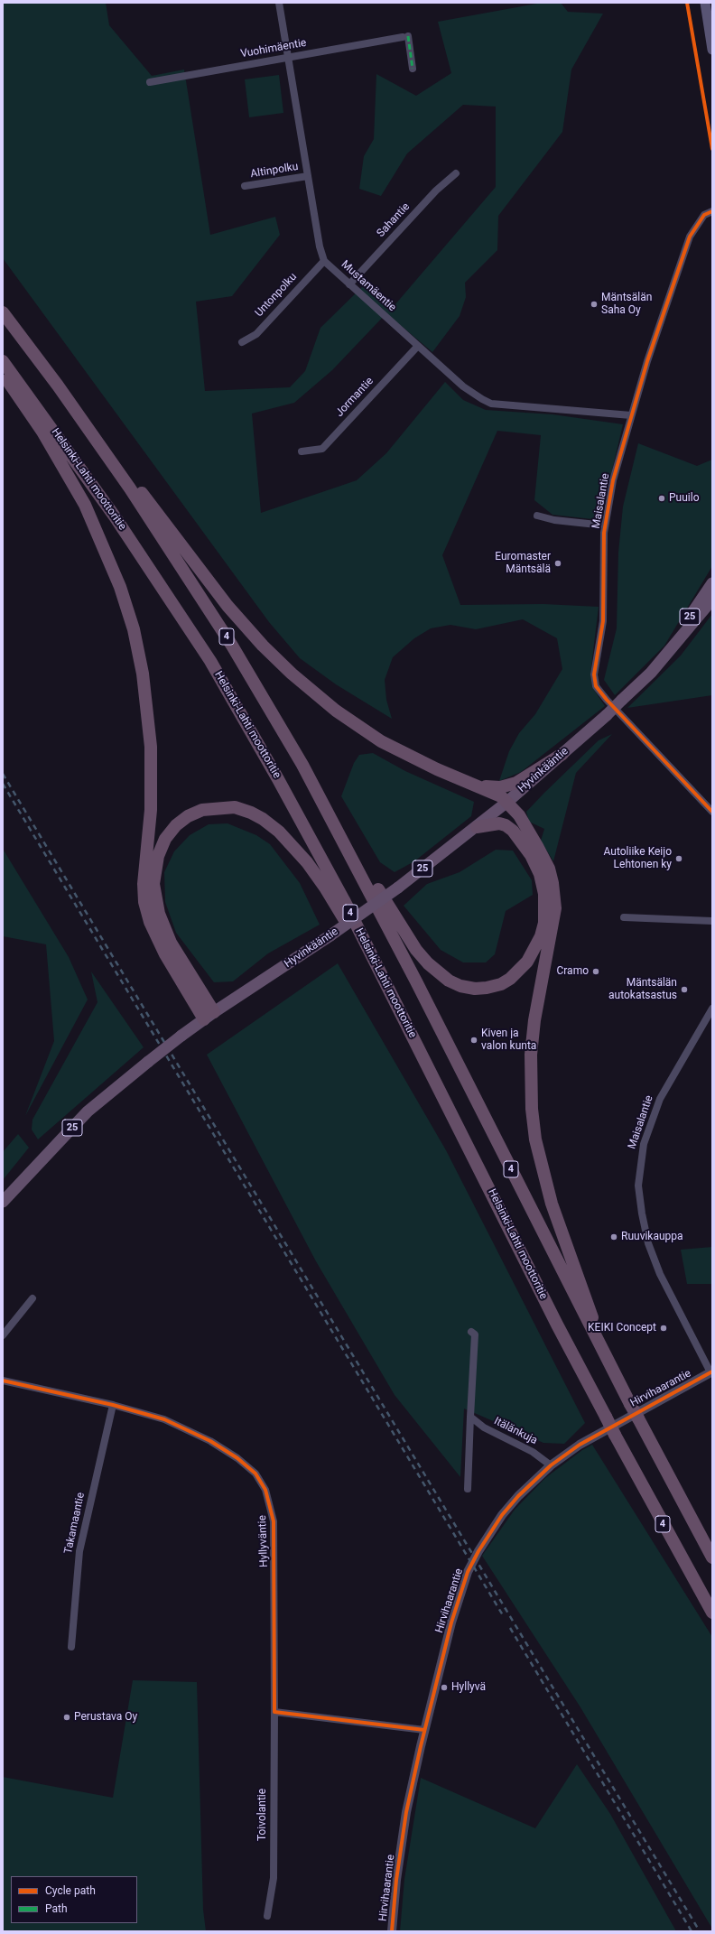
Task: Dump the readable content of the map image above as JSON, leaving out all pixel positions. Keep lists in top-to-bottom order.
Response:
{
  "streets": {
    "highway": [
      "Helsinki-Lahti moottoritie",
      "25",
      "4",
      "Hyvinkääntie"
    ],
    "street": [
      "Vuohimäentie",
      "Altinpolku",
      "Sahantie",
      "Mustamäentie",
      "Untonpolku",
      "Jormantie",
      "Maisalantie",
      "Hirvihaarantie",
      "Itälänkuja",
      "Takamaantie",
      "Hyllyväntie",
      "Toivolantie"
    ]
  },
  "crossings": [
    ["Vuohimäentie", "Mustamäentie"],
    ["Altinpolku", "Mustamäentie"],
    ["Sahantie", "Mustamäentie"],
    ["Mustamäentie", "Untonpolku"],
    ["Mustamäentie", "Jormantie"],
    ["Mustamäentie", "Maisalantie"],
    ["Maisalantie", "Hirvihaarantie"],
    ["Hirvihaarantie", "Itälänkuja"],
    ["Takamaantie", "Hyllyväntie"],
    ["Hyllyväntie", "Toivolantie"]
  ],
  "places": [
    "Mäntsälän Saha Oy",
    "Puuilo",
    "Euromaster Mäntsälä",
    "Autoliike Keijo Lehtonen ky",
    "Cramo",
    "Mäntsälän autokatsastus",
    "Kiven ja valon kunta",
    "Ruuvikauppa",
    "KEIKI Concept",
    "Hyllyvä",
    "Perustava Oy"
  ],
  "legend": ["Cycle path", "Path"]
}
